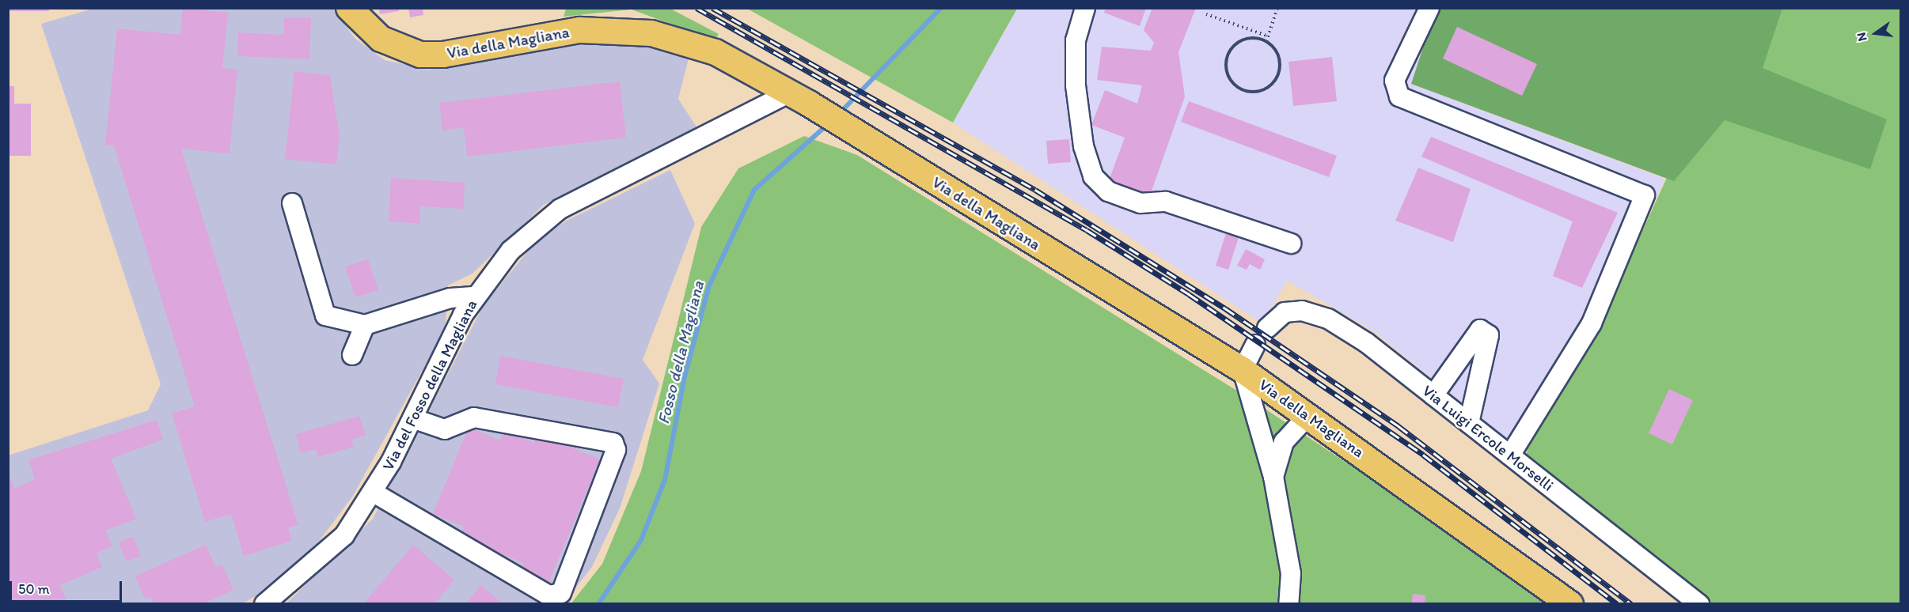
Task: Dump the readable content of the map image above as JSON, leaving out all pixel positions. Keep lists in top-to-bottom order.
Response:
{
  "streets": {
    "main road": ["Via della Magliana"],
    "street": ["Via del Fosso della Magliana", "Via Luigi Ercole Morselli"]
  },
  "crossings": [
    ["Via della Magliana", "Via del Fosso della Magliana"]
  ],
  "water": ["Fosso della Magliana"],
  "scale_bar": "50 m",
  "north": "left"
}
